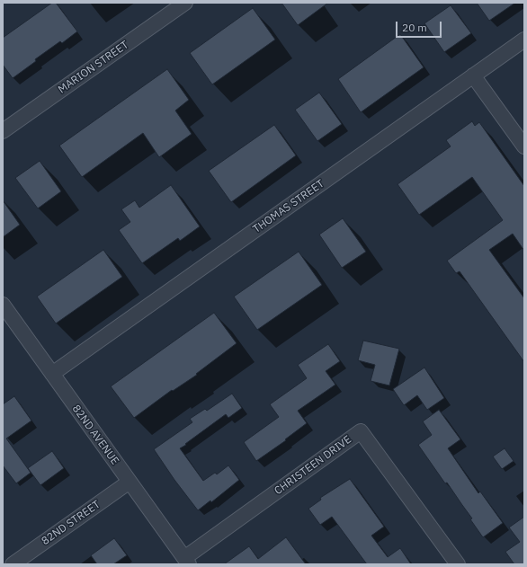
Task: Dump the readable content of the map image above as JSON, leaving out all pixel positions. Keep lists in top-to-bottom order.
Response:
{
  "streets": {
    "street": [
      "MARION STREET",
      "THOMAS STREET",
      "82ND AVENUE",
      "CHRISTEEN DRIVE",
      "82ND STREET"
    ]
  },
  "crossings": [
    ["THOMAS STREET", "82ND AVENUE"],
    ["82ND AVENUE", "CHRISTEEN DRIVE"],
    ["82ND AVENUE", "82ND STREET"]
  ],
  "scale_bar": "20 m"
}
